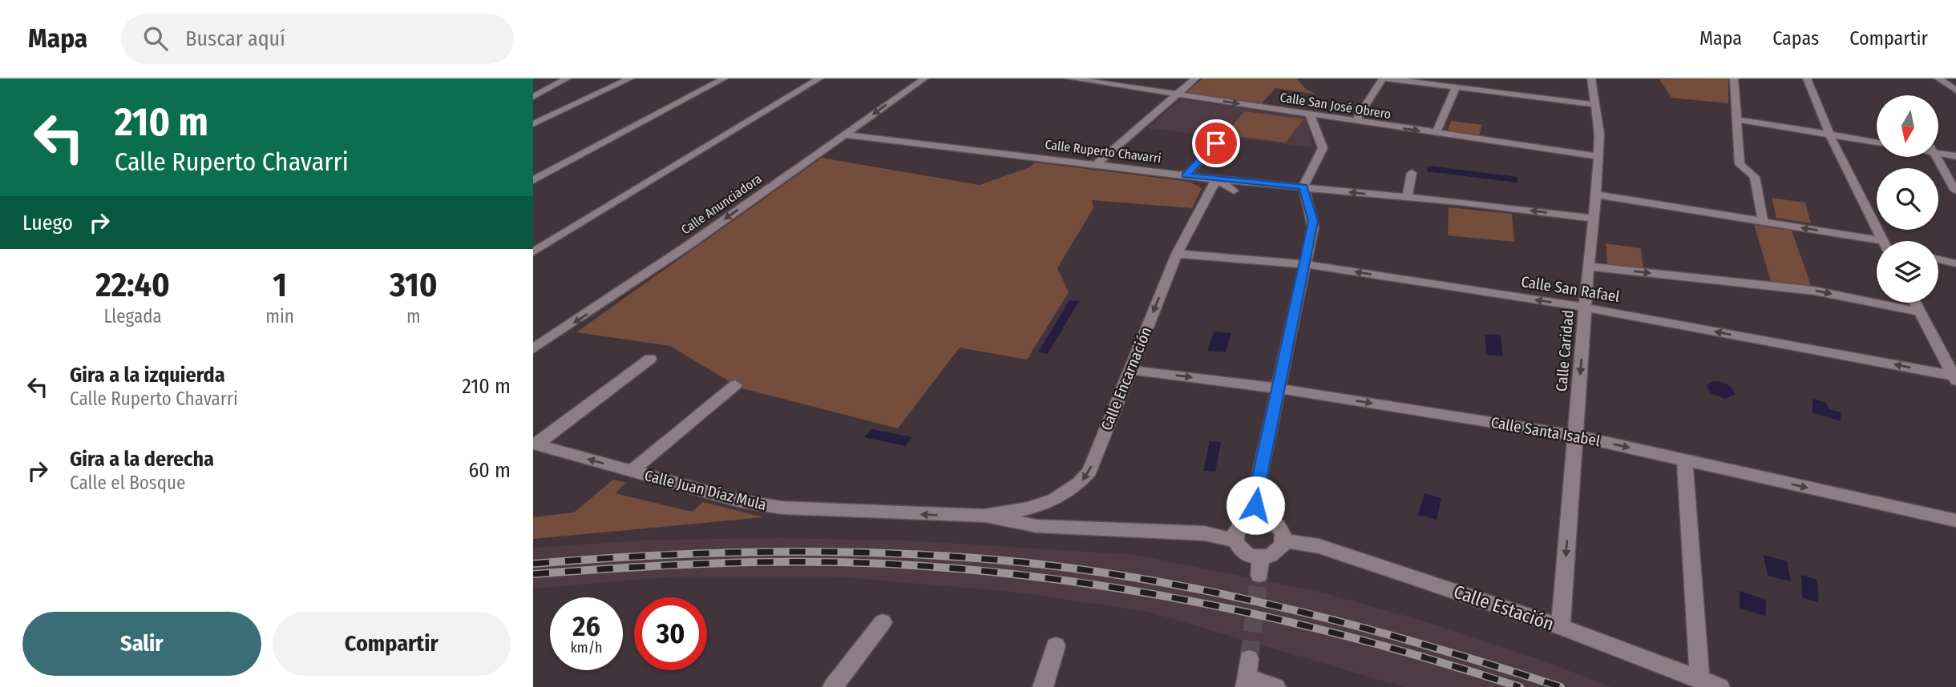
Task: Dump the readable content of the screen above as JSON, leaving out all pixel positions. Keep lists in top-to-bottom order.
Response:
{
  "streets": {
    "street": [
      "Calle San José Obrero",
      "Calle Ruperto Chavarri",
      "Calle Anunciadora",
      "Calle San Rafael",
      "Calle Caridad",
      "Calle Encarnación",
      "Calle Santa Isabel",
      "Calle Juan Díaz Mula",
      "Calle Estación"
    ]
  },
  "crossings": [
    ["Calle San José Obrero", "Calle Caridad"],
    ["Calle Ruperto Chavarri", "Calle Anunciadora"],
    ["Calle Ruperto Chavarri", "Calle Caridad"],
    ["Calle Ruperto Chavarri", "Calle Encarnación"],
    ["Calle San Rafael", "Calle Caridad"],
    ["Calle San Rafael", "Calle Encarnación"],
    ["Calle Caridad", "Calle Santa Isabel"],
    ["Calle Caridad", "Calle Estación"],
    ["Calle Encarnación", "Calle Santa Isabel"],
    ["Calle Encarnación", "Calle Juan Díaz Mula"]
  ],
  "one_way": ["Calle Encarnación", "Calle Santa Isabel", "Calle Juan Díaz Mula"],
  "north": "bottom",
  "page": {
    "header": "Mapa",
    "search": "Buscar aquí",
    "nav": ["Mapa", "Capas", "Compartir"],
    "turn": ["210 m", "Calle Ruperto Chavarri"],
    "then": "Luego",
    "eta": [
      "22:40",
      "Llegada",
      "1",
      "min",
      "310",
      "m"
    ],
    "list": [
      {
        "name": "Gira a la izquierda",
        "note": "Calle Ruperto Chavarri",
        "value": "210 m"
      },
      {
        "name": "Gira a la derecha",
        "note": "Calle el Bosque",
        "value": "60 m"
      }
    ],
    "speed": "26 km/h",
    "limit": "30",
    "buttons": ["Salir", "Compartir"]
  }
}
